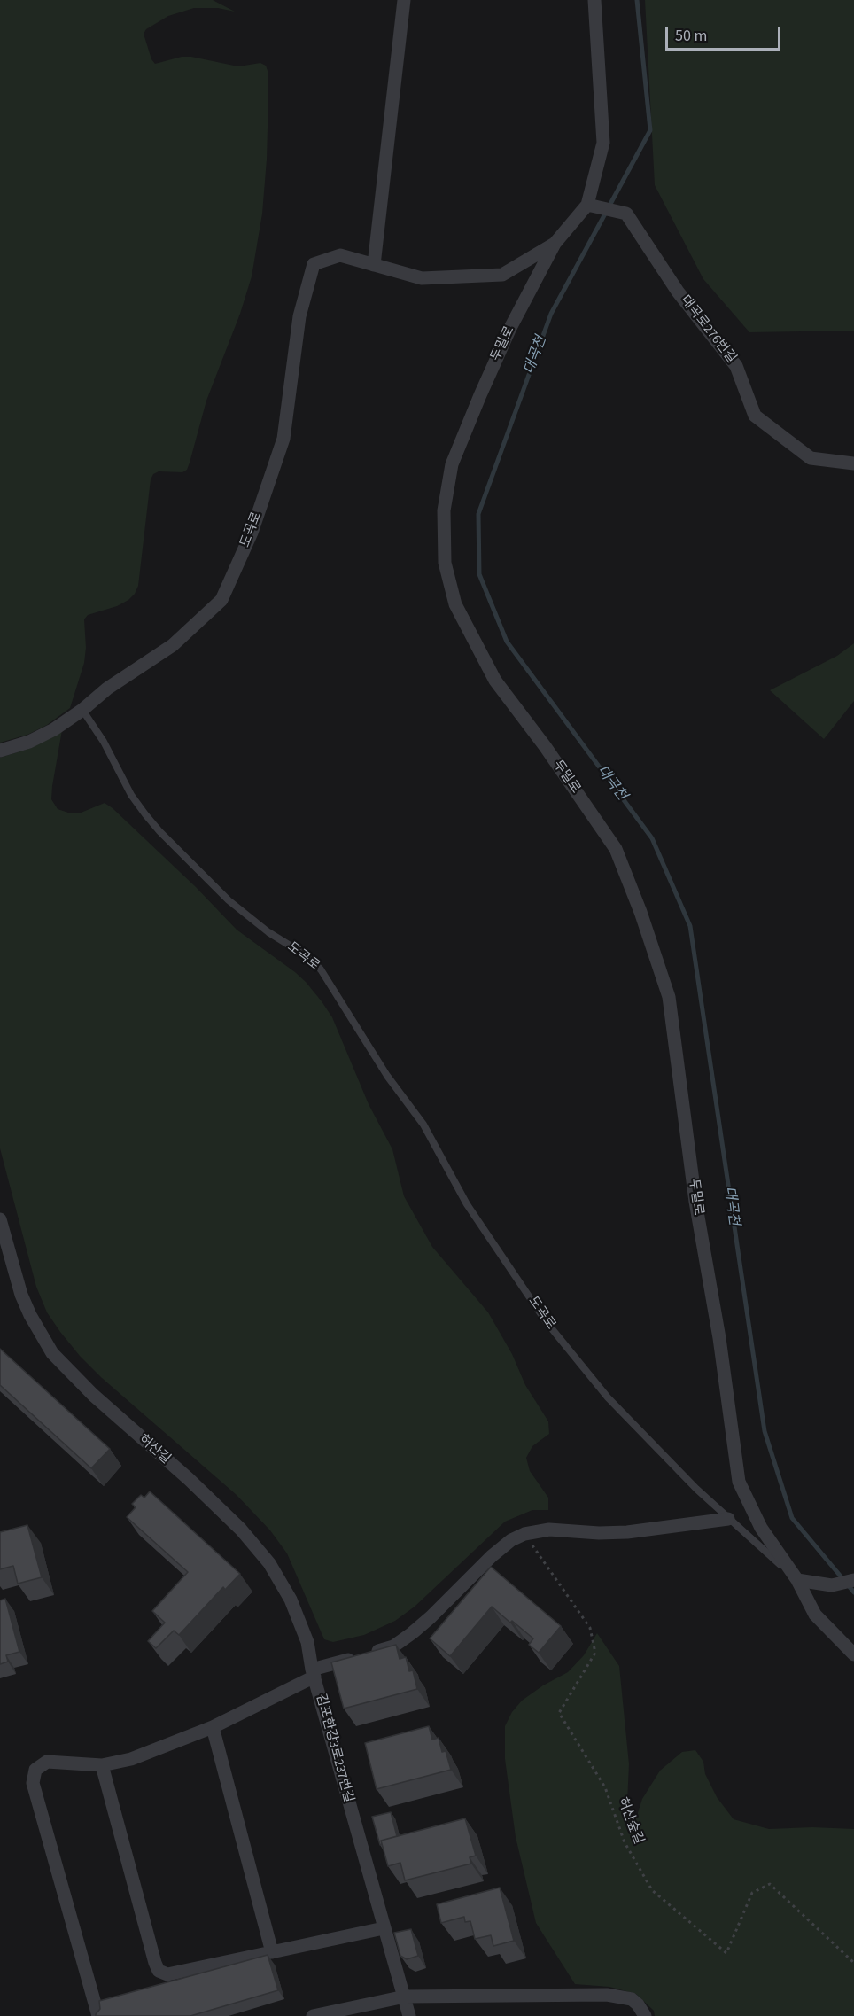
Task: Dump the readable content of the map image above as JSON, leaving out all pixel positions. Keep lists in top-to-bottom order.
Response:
{
  "streets": {
    "street": [
      "대곡로276번길",
      "두밀로",
      "도곡로",
      "허산길",
      "김포한강3로237번길"
    ],
    "path": ["허산숲길"]
  },
  "crossings": [
    ["대곡로276번길", "두밀로"],
    ["두밀로", "도곡로"],
    ["허산길", "김포한강3로237번길"]
  ],
  "water": ["대곡천"],
  "scale_bar": "50 m"
}
